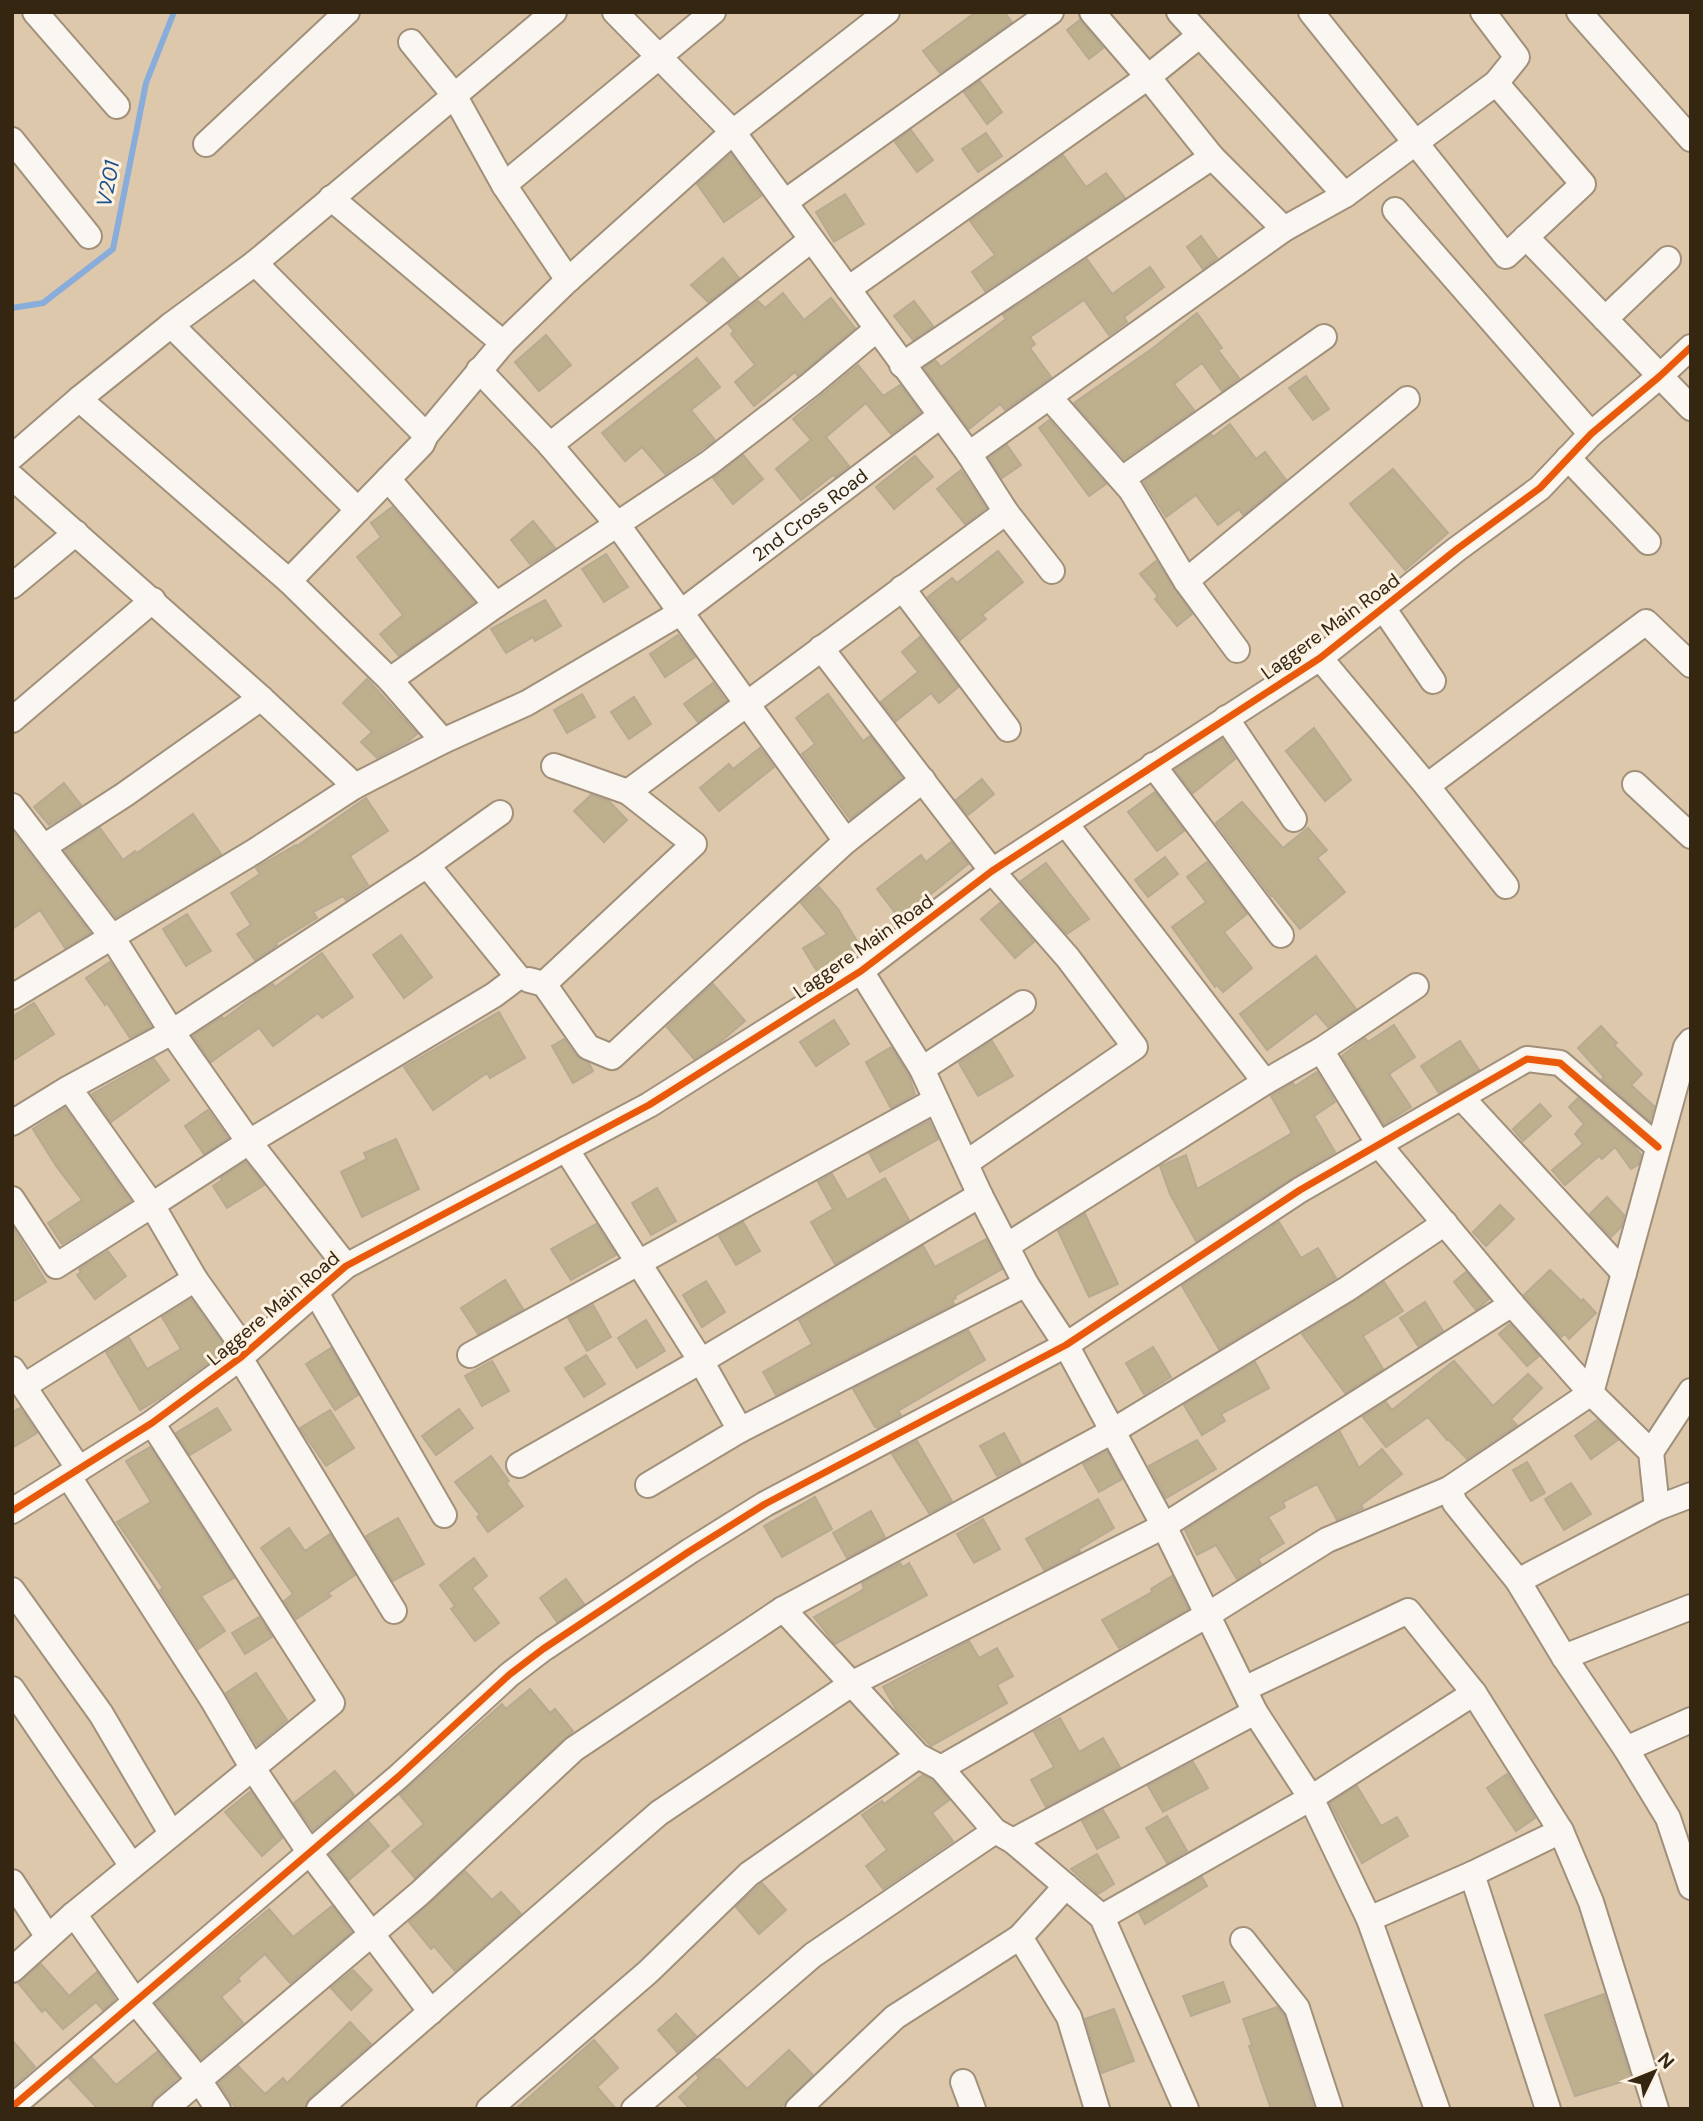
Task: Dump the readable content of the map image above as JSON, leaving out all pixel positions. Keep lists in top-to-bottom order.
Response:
{
  "streets": {
    "street": ["2nd Cross Road", "Laggere Main Road"]
  },
  "water": ["V201"],
  "north": "top right"
}
